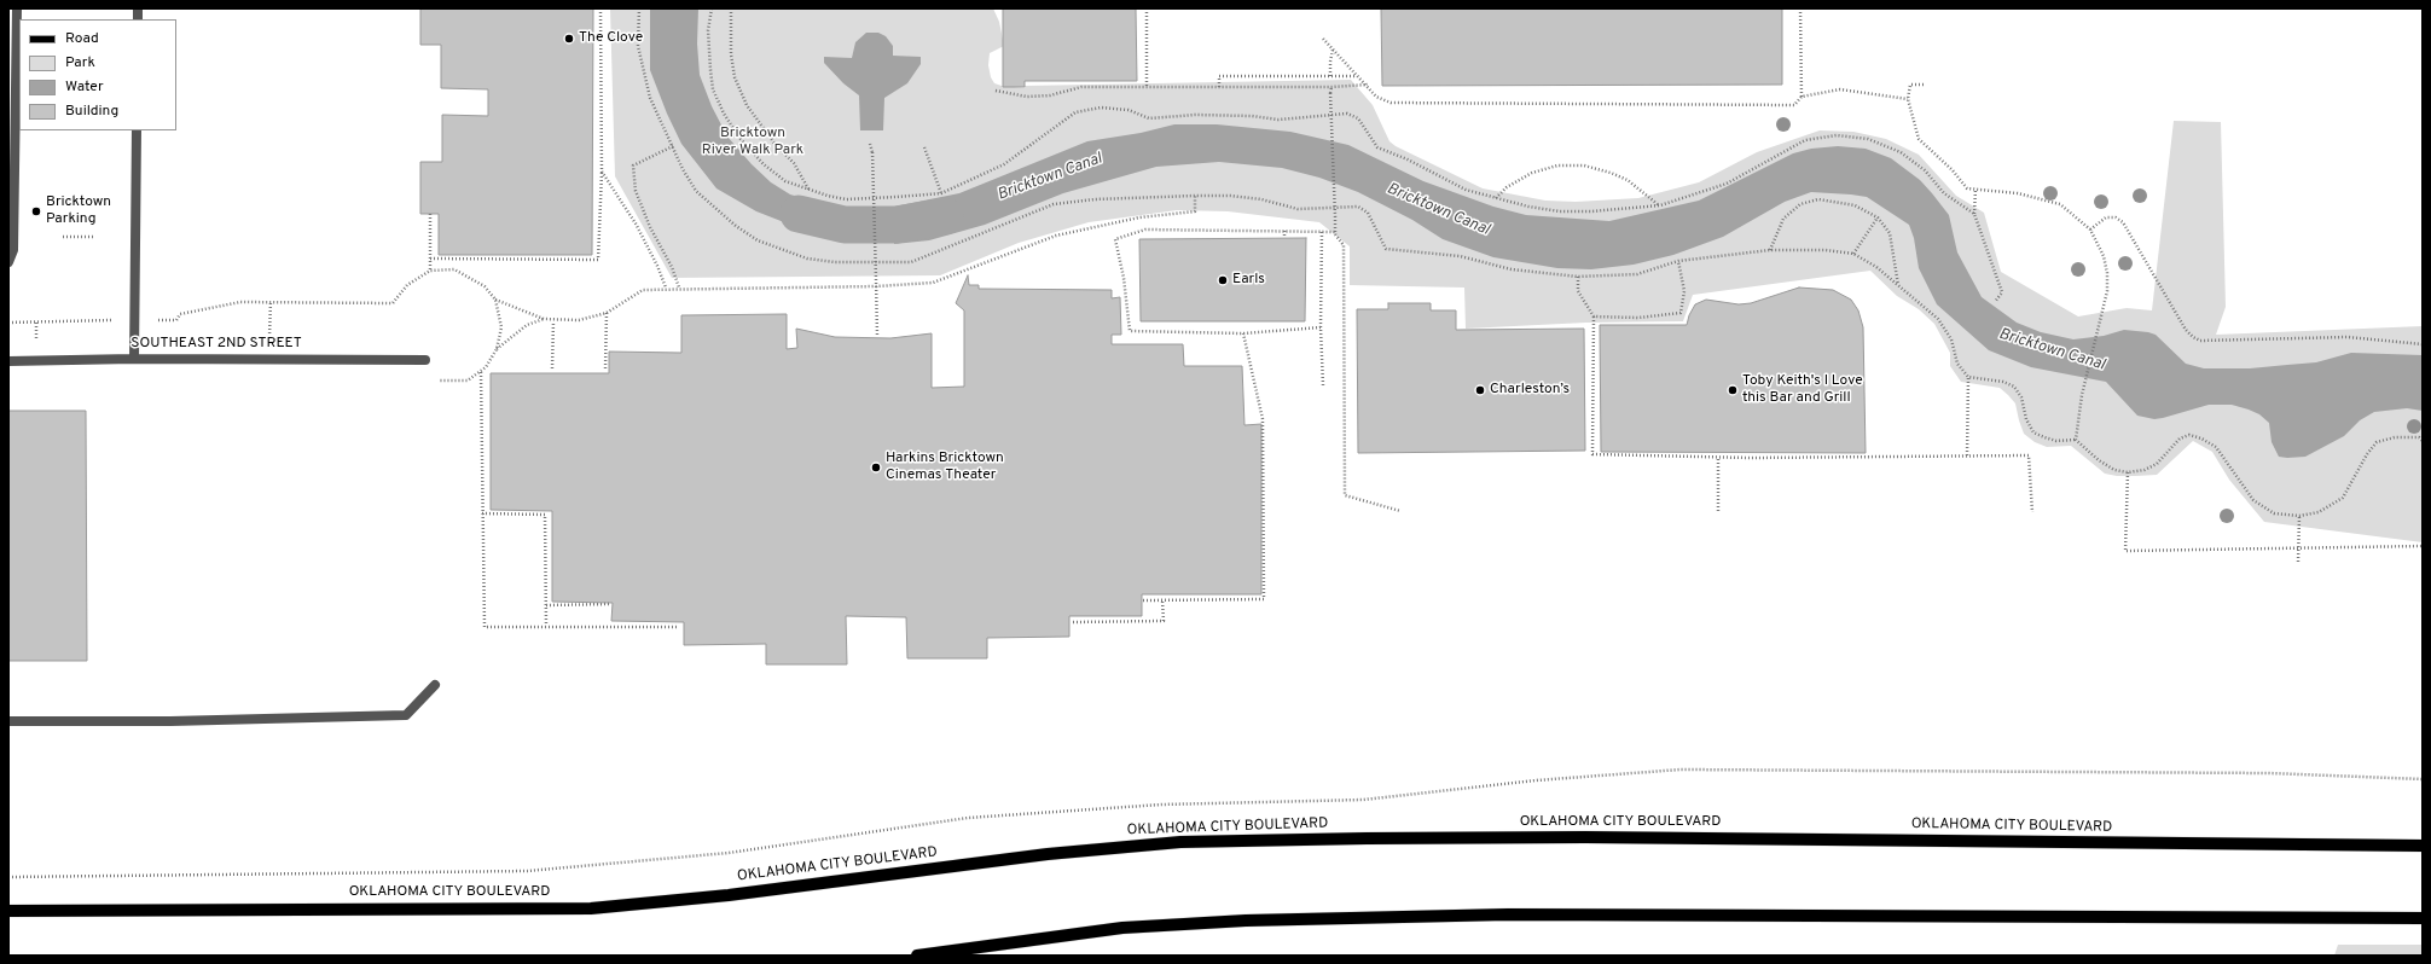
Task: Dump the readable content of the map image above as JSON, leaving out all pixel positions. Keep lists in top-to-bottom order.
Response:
{
  "streets": {
    "main road": ["OKLAHOMA CITY BOULEVARD"],
    "street": ["SOUTHEAST 2ND STREET"]
  },
  "water": ["Bricktown Canal"],
  "parks": ["Bricktown River Walk Park"],
  "places": [
    "The Clove",
    "Bricktown Parking",
    "Earls",
    "Charleston’s",
    "Toby Keith's I Love this Bar and Grill",
    "Harkins Bricktown Cinemas Theater"
  ],
  "legend": [
    "Road",
    "Park",
    "Water",
    "Building"
  ]
}
